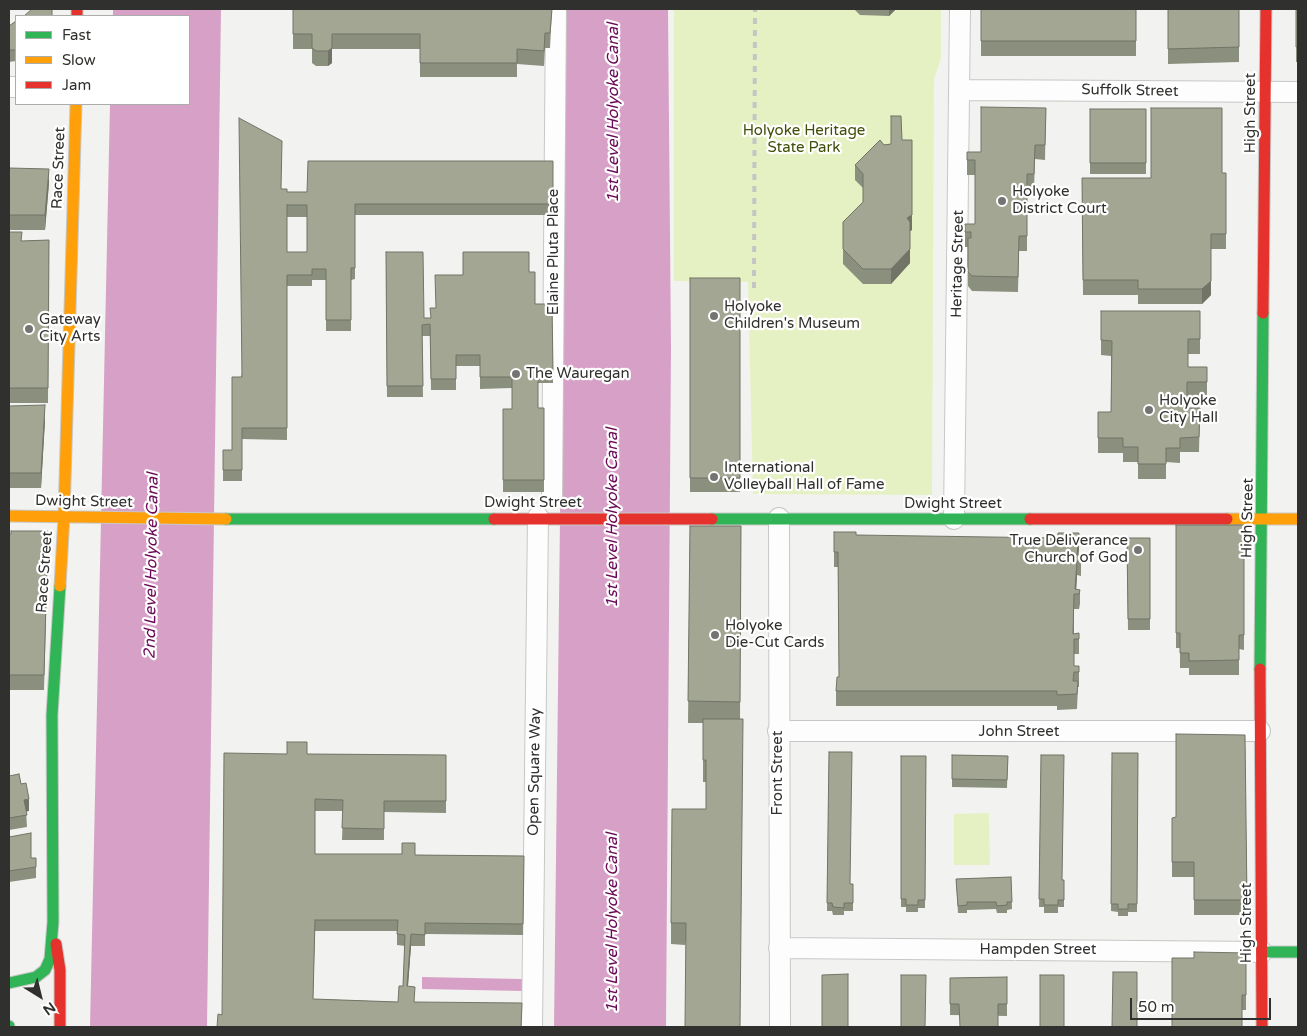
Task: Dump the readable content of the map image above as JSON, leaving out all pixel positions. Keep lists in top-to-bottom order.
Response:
{
  "streets": {
    "street": [
      "Suffolk Street",
      "High Street",
      "Race Street",
      "Elaine Pluta Place",
      "Heritage Street",
      "Dwight Street",
      "John Street",
      "Open Square Way",
      "Front Street",
      "Hampden Street"
    ]
  },
  "crossings": [
    ["Suffolk Street", "High Street"],
    ["Suffolk Street", "Heritage Street"],
    ["High Street", "Dwight Street"],
    ["High Street", "John Street"],
    ["High Street", "Hampden Street"],
    ["Race Street", "Dwight Street"],
    ["Heritage Street", "Dwight Street"],
    ["Dwight Street", "Open Square Way"],
    ["Dwight Street", "Front Street"],
    ["John Street", "Front Street"],
    ["Front Street", "Hampden Street"]
  ],
  "water": ["1st Level Holyoke Canal", "2nd Level Holyoke Canal"],
  "parks": ["Holyoke Heritage State Park"],
  "places": [
    "Holyoke District Court",
    "Holyoke Children's Museum",
    "Gateway City Arts",
    "The Wauregan",
    "Holyoke City Hall",
    "International Volleyball Hall of Fame",
    "True Deliverance Church of God",
    "Holyoke Die-Cut Cards"
  ],
  "legend": ["Fast", "Slow", "Jam"],
  "scale_bar": "50 m",
  "north": "bottom right"
}
